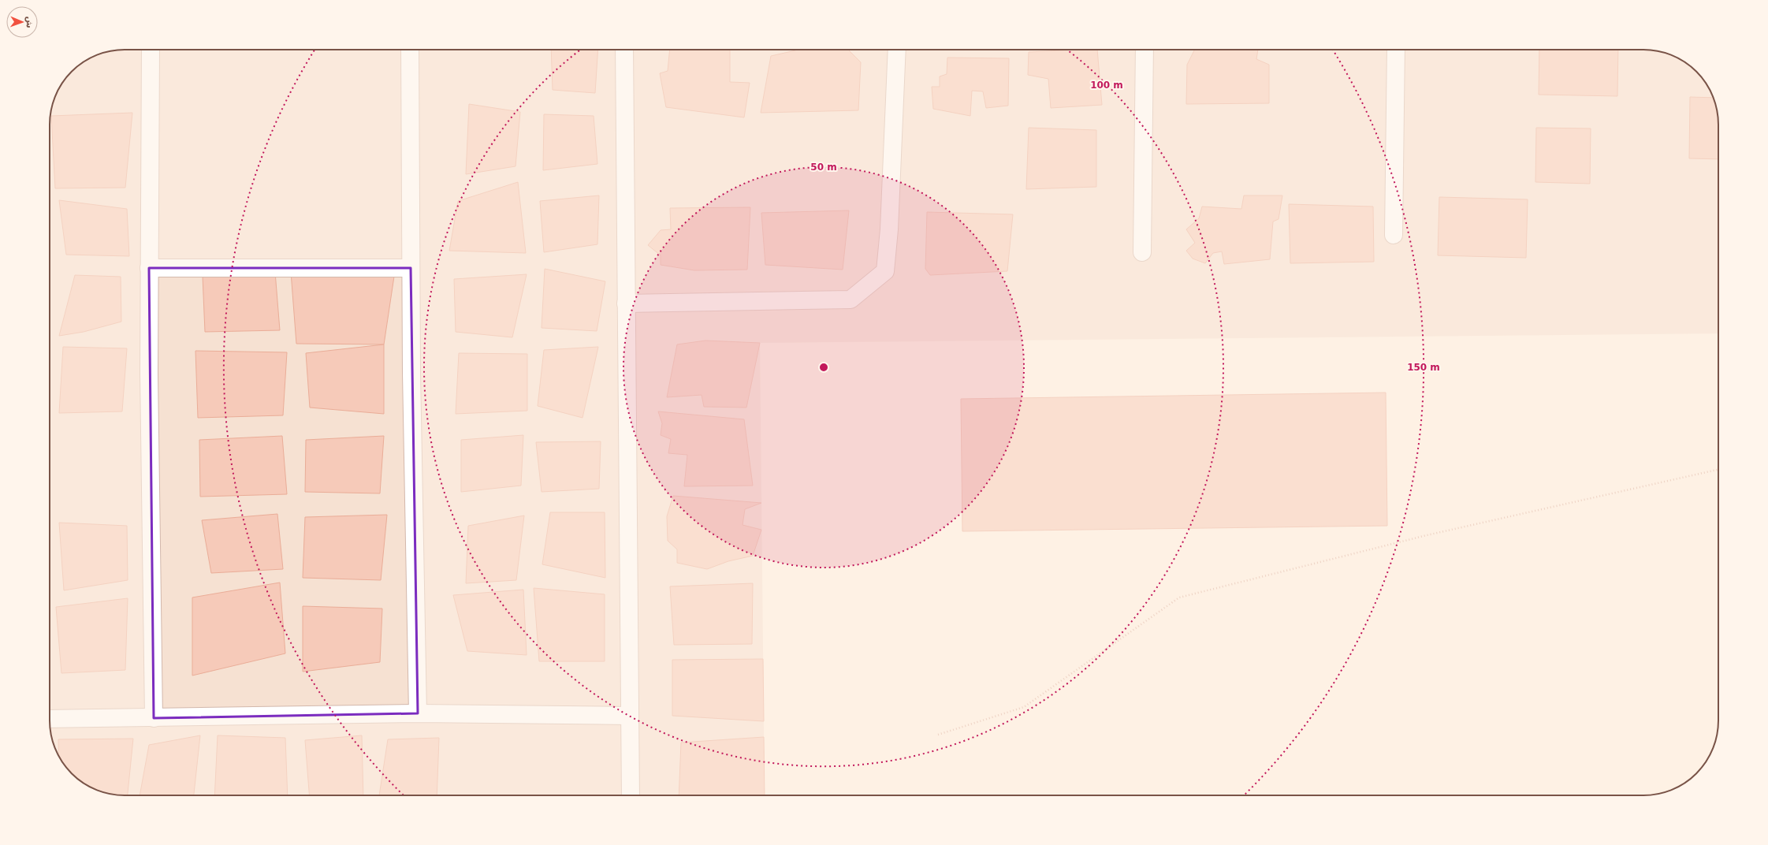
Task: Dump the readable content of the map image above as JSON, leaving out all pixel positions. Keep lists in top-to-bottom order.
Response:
{
  "north": "right",
  "rings": ["100 m", "50 m", "150 m"]
}
